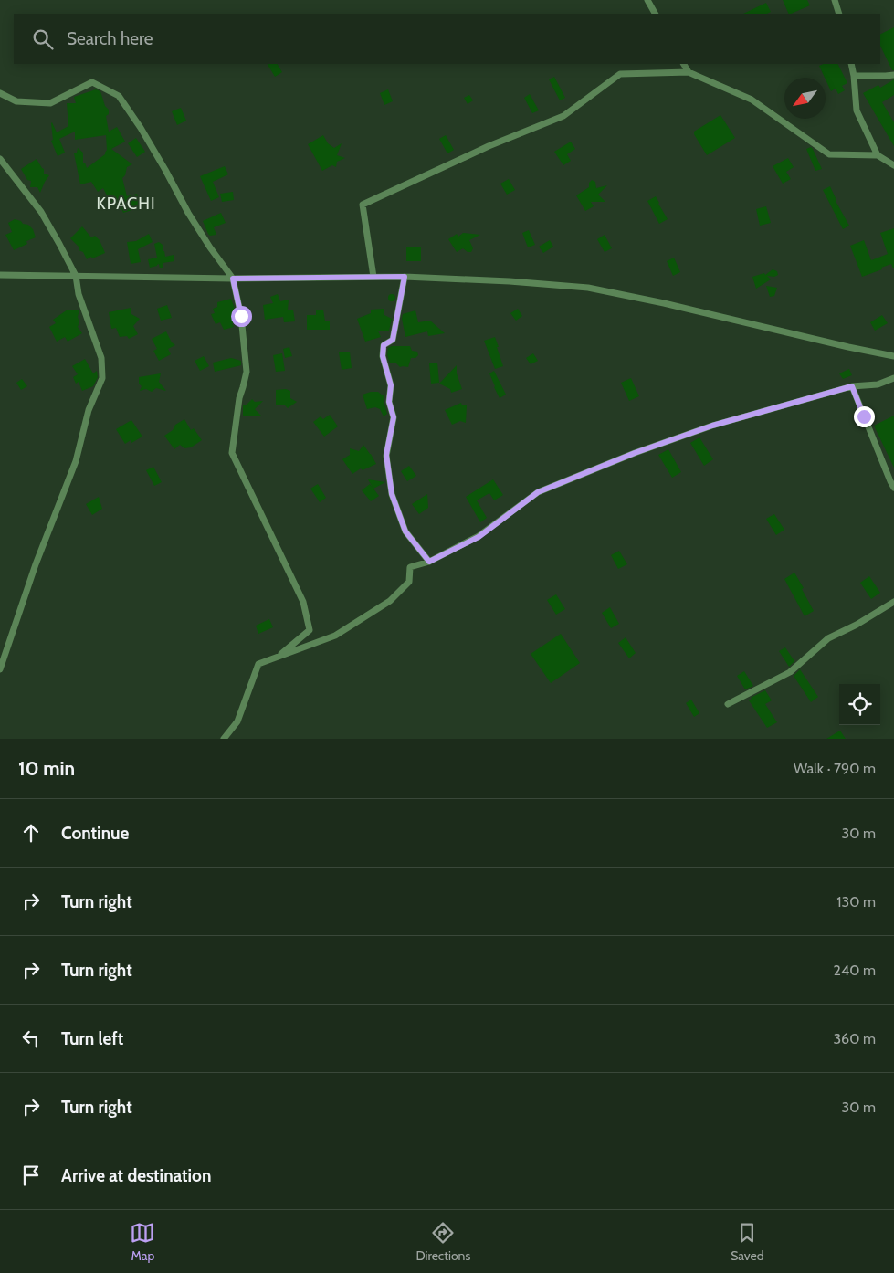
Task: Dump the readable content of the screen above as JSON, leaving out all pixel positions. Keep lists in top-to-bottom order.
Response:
{
  "districts": ["KPACHI"],
  "north": "bottom left",
  "page": {
    "search": "Search here",
    "heading": ["10 min", "Walk · 790 m"],
    "list": [
      ["Continue", "30 m"],
      ["Turn right", "130 m"],
      ["Turn right", "240 m"],
      ["Turn left", "360 m"],
      ["Turn right", "30 m"],
      "Arrive at destination"
    ],
    "nav": ["Map", "Directions", "Saved"]
  }
}
